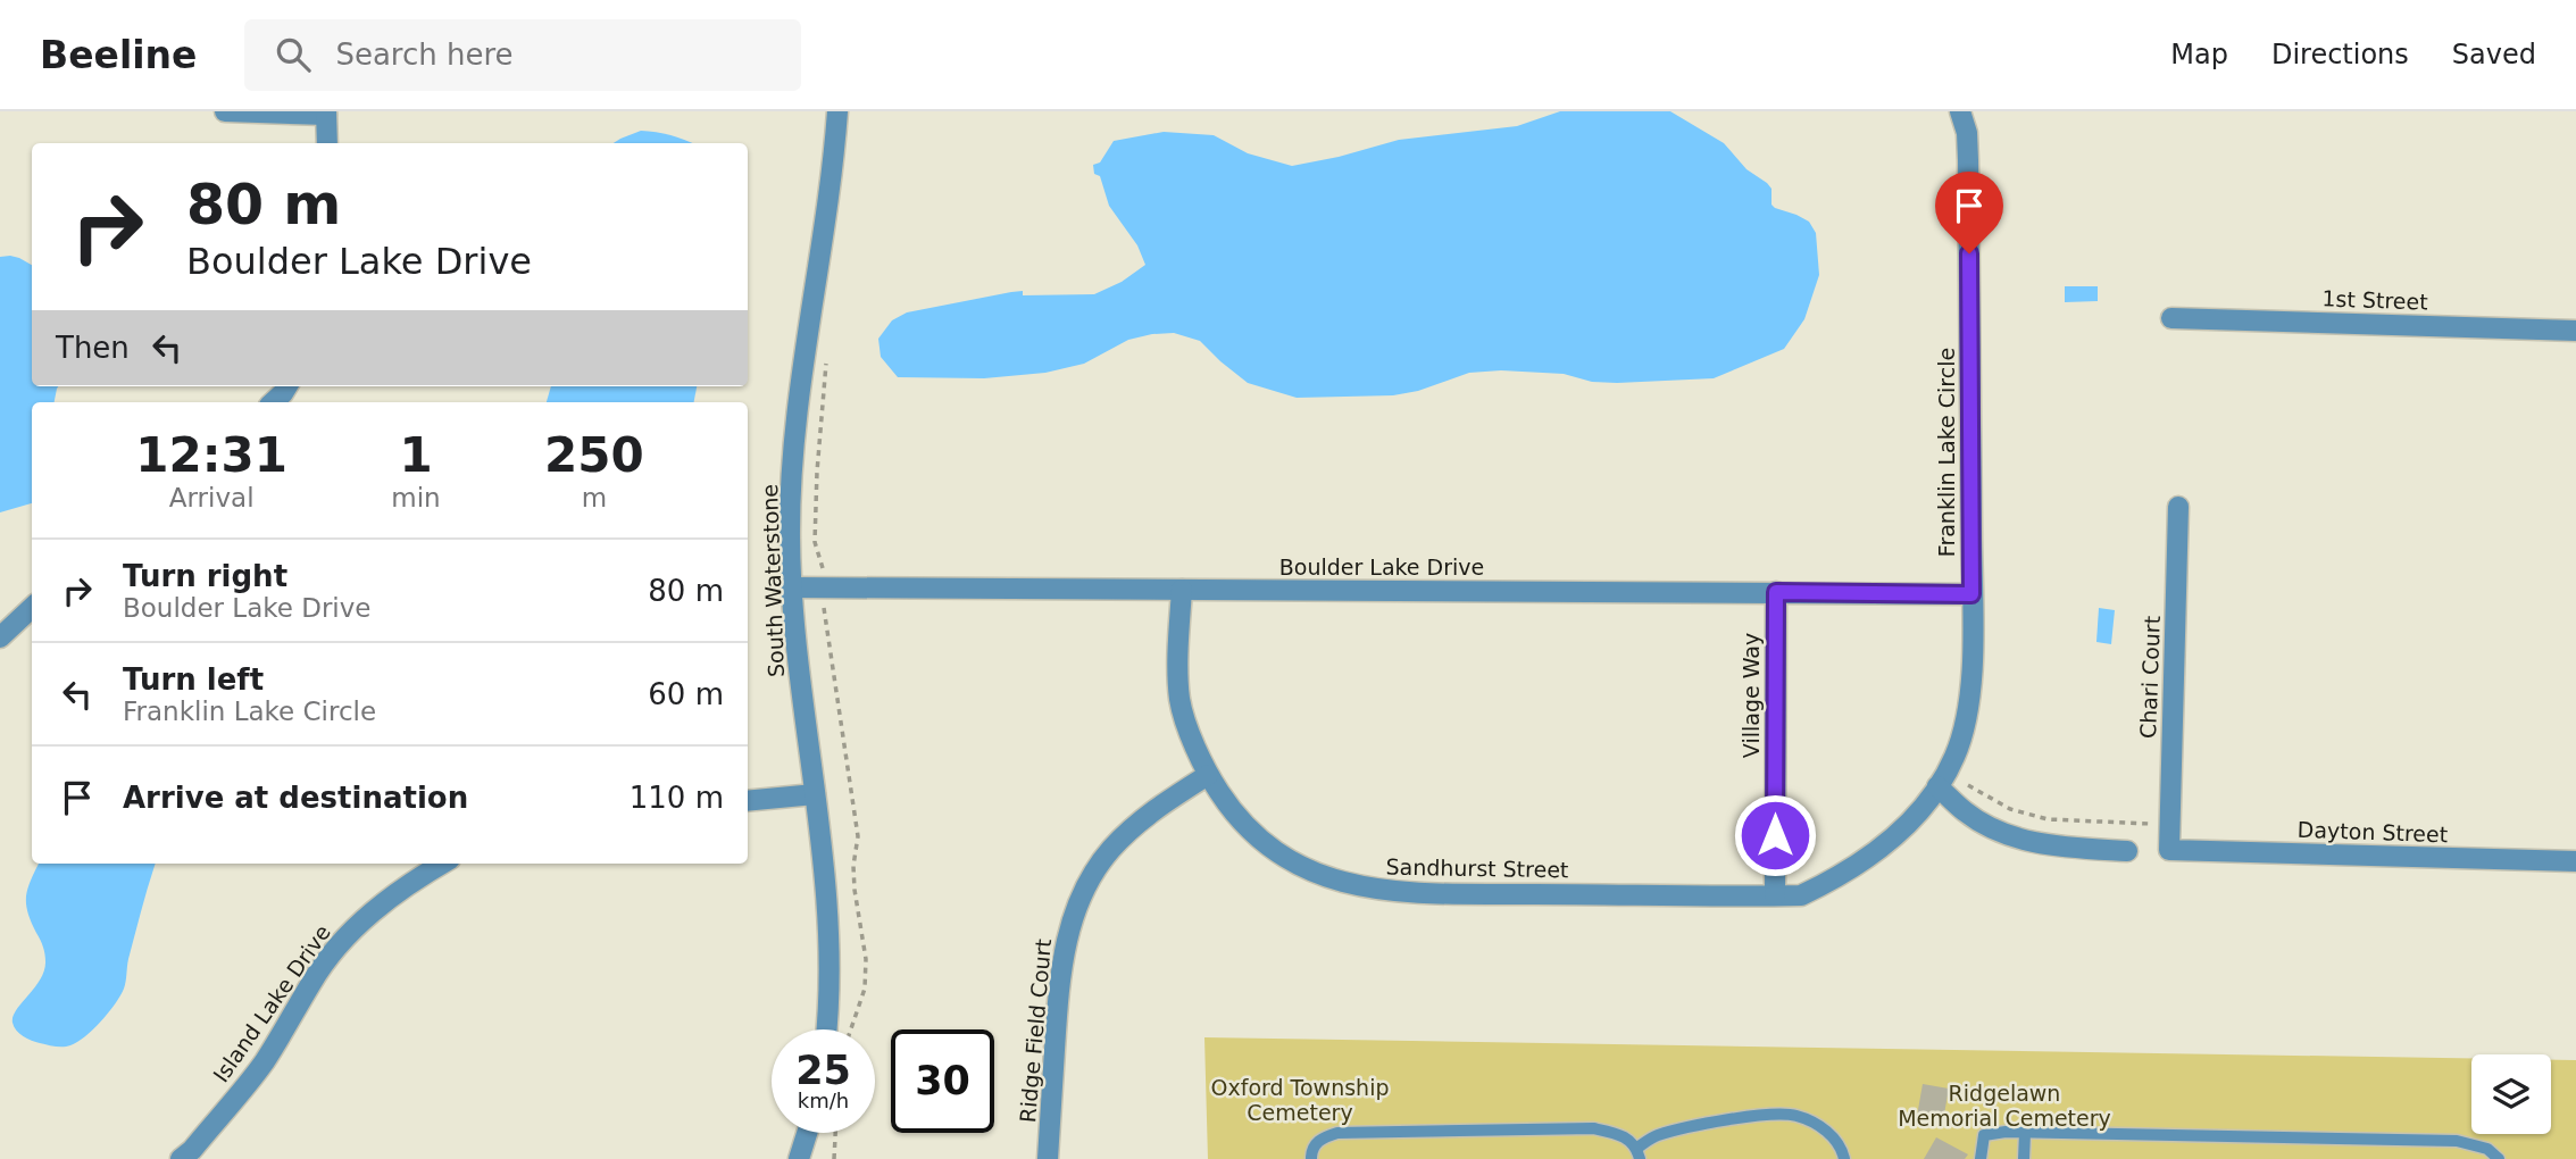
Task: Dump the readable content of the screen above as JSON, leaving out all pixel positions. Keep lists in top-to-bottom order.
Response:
{
  "streets": {
    "street": [
      "1st Street",
      "Franklin Lake Circle",
      "Boulder Lake Drive",
      "South Waterstone",
      "Chari Court",
      "Village Way",
      "Dayton Street",
      "Sandhurst Street",
      "Island Lake Drive",
      "Ridge Field Court"
    ]
  },
  "crossings": [
    ["Franklin Lake Circle", "Boulder Lake Drive"],
    ["Franklin Lake Circle", "Sandhurst Street"],
    ["Boulder Lake Drive", "South Waterstone"],
    ["Boulder Lake Drive", "Village Way"],
    ["Boulder Lake Drive", "Sandhurst Street"],
    ["Chari Court", "Dayton Street"],
    ["Village Way", "Sandhurst Street"],
    ["Sandhurst Street", "Ridge Field Court"]
  ],
  "parks": ["Oxford Township Cemetery", "Ridgelawn Memorial Cemetery"],
  "page": {
    "header": "Beeline",
    "search": "Search here",
    "nav": ["Map", "Directions", "Saved"],
    "turn": ["80 m", "Boulder Lake Drive"],
    "then": "Then",
    "eta": [
      "12:31",
      "Arrival",
      "1",
      "min",
      "250",
      "m"
    ],
    "list": [
      {
        "name": "Turn right",
        "note": "Boulder Lake Drive",
        "value": "80 m"
      },
      {
        "name": "Turn left",
        "note": "Franklin Lake Circle",
        "value": "60 m"
      },
      {
        "name": "Arrive at destination",
        "value": "110 m"
      }
    ],
    "speed": "25 km/h",
    "limit": "30"
  }
}
